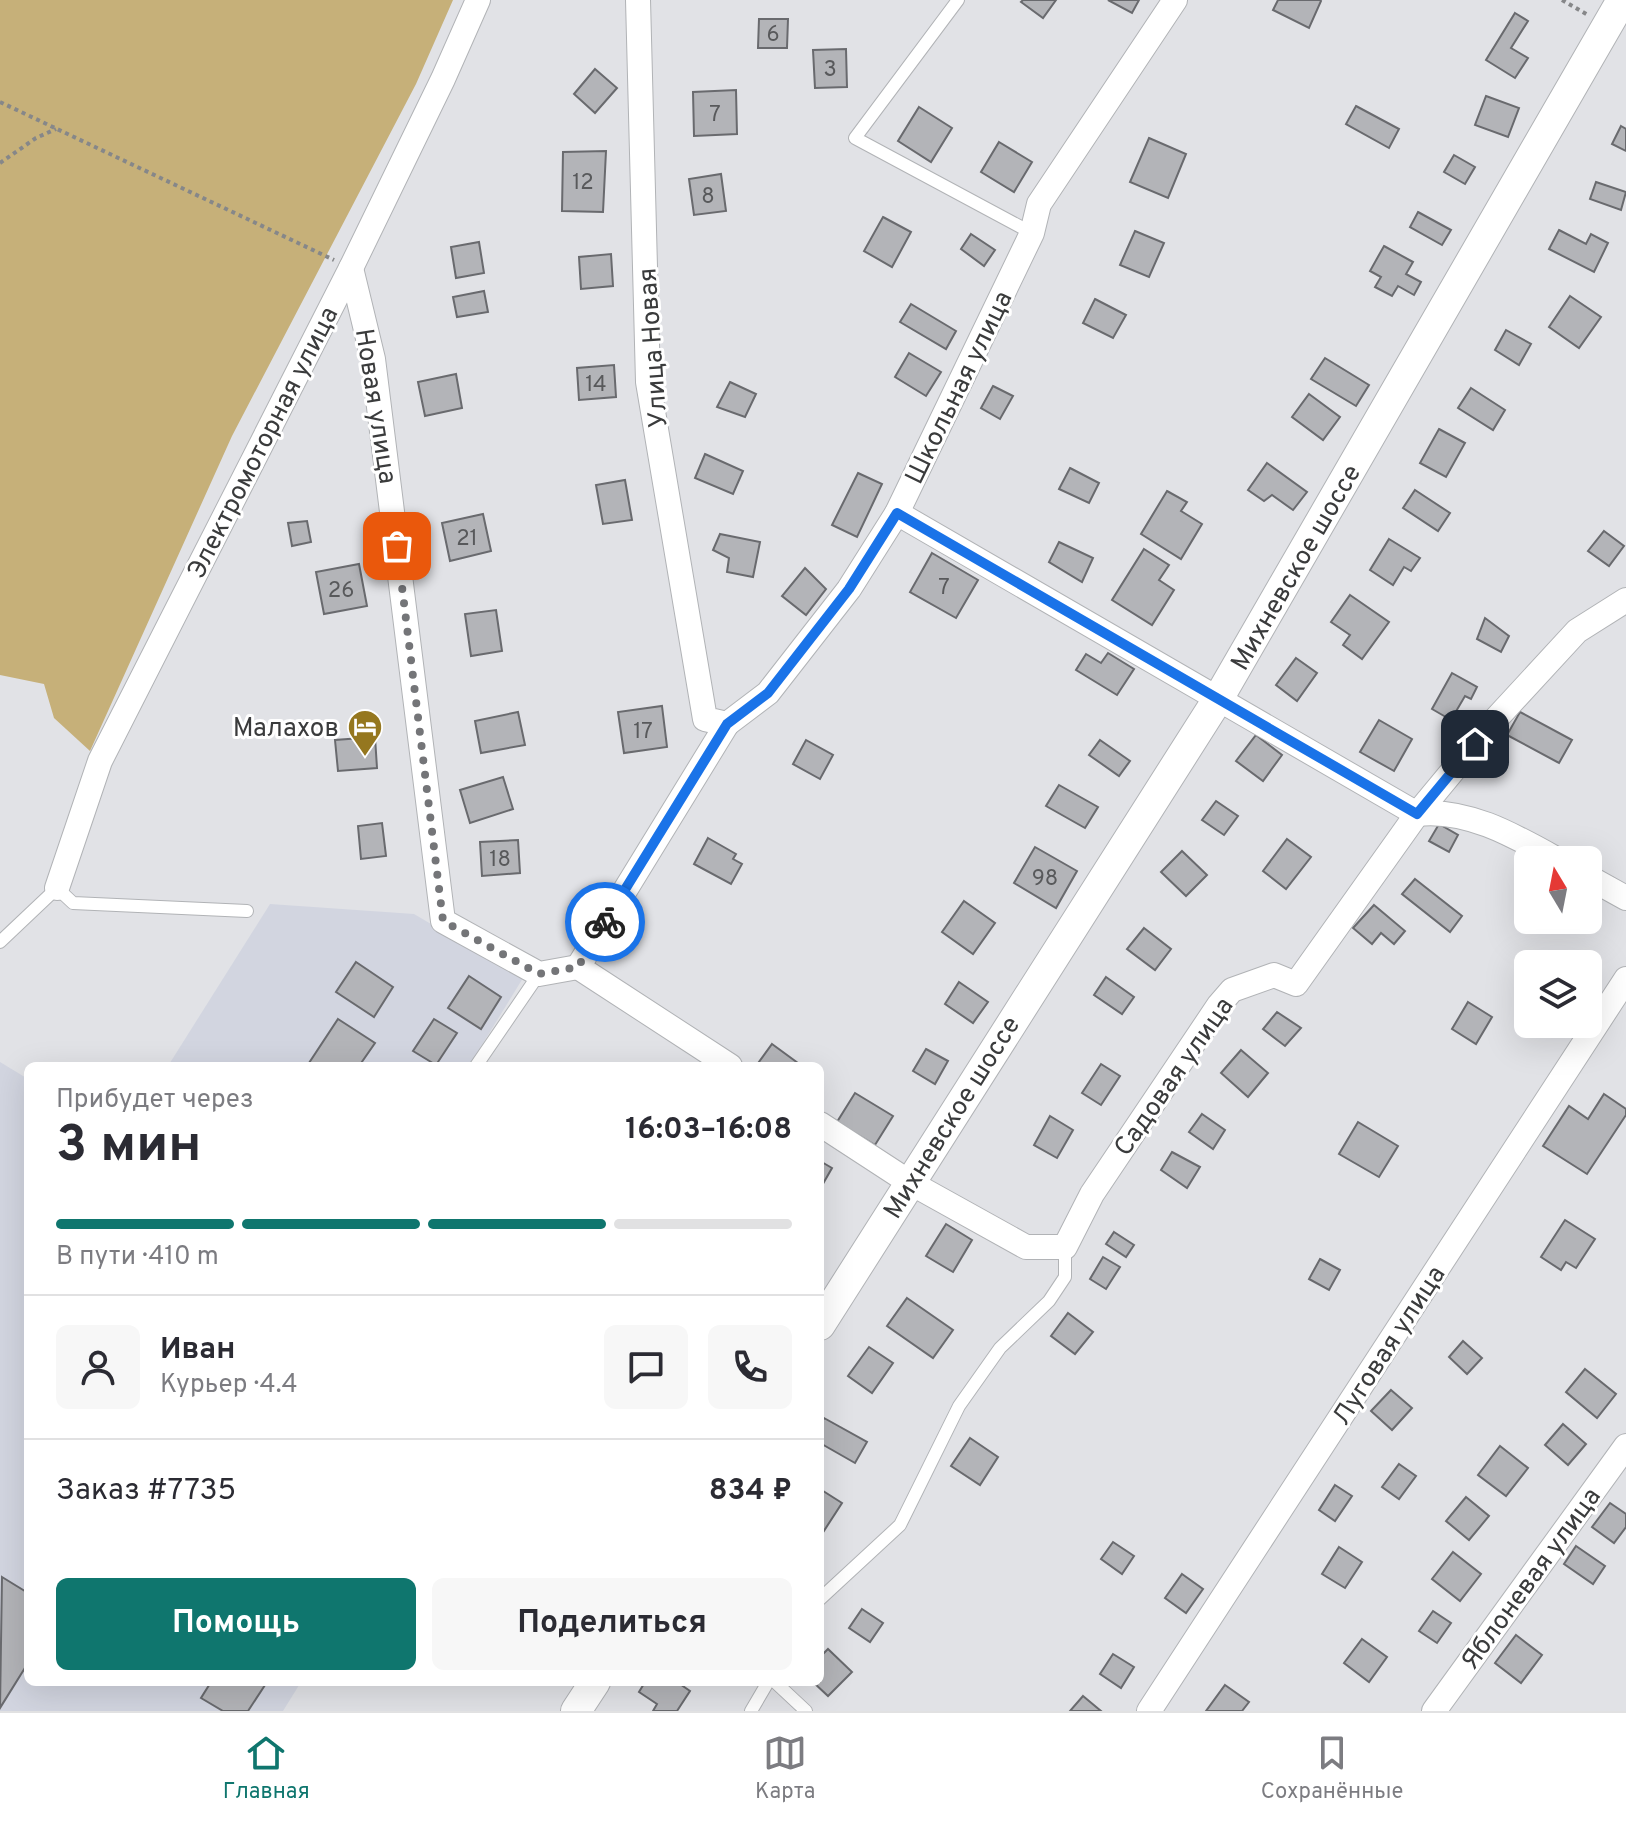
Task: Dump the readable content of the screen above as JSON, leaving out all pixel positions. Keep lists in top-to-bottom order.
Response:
{
  "streets": {
    "street": [
      "Улица Новая",
      "Школьная улица",
      "Новая улица",
      "Электромоторная улица",
      "Михневское шоссе",
      "Садовая улица",
      "Луговая улица",
      "Яблоневая улица"
    ]
  },
  "crossings": [
    ["Улица Новая", "Школьная улица"],
    ["Новая улица", "Электромоторная улица"]
  ],
  "places": {
    "hotel": ["Малахов"]
  },
  "house_numbers": [
    "6",
    "3",
    "7",
    "12",
    "8",
    "14",
    "21",
    "7",
    "26",
    "17",
    "18",
    "98"
  ],
  "north": "top",
  "page": {
    "heading": ["3 мин", "Прибудет через", "16:03–16:08"],
    "panel": [
      "Иван",
      "Курьер · 4.4",
      "Заказ #7735",
      "834 ₽"
    ],
    "bar": "В пути · 410 m",
    "buttons": ["Помощь", "Поделиться"],
    "tabs": ["Главная", "Карта", "Сохранённые"]
  }
}
